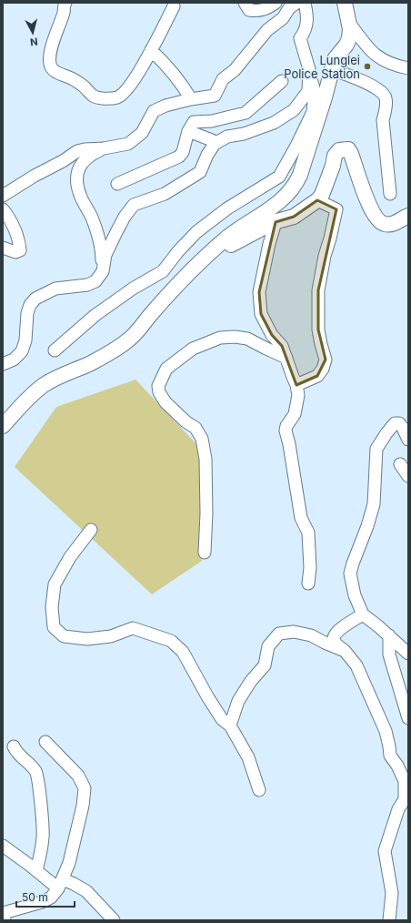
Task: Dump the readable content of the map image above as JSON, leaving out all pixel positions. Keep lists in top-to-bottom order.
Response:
{
  "places": ["Lunglei Police Station"],
  "scale_bar": "50 m",
  "north": "bottom"
}
